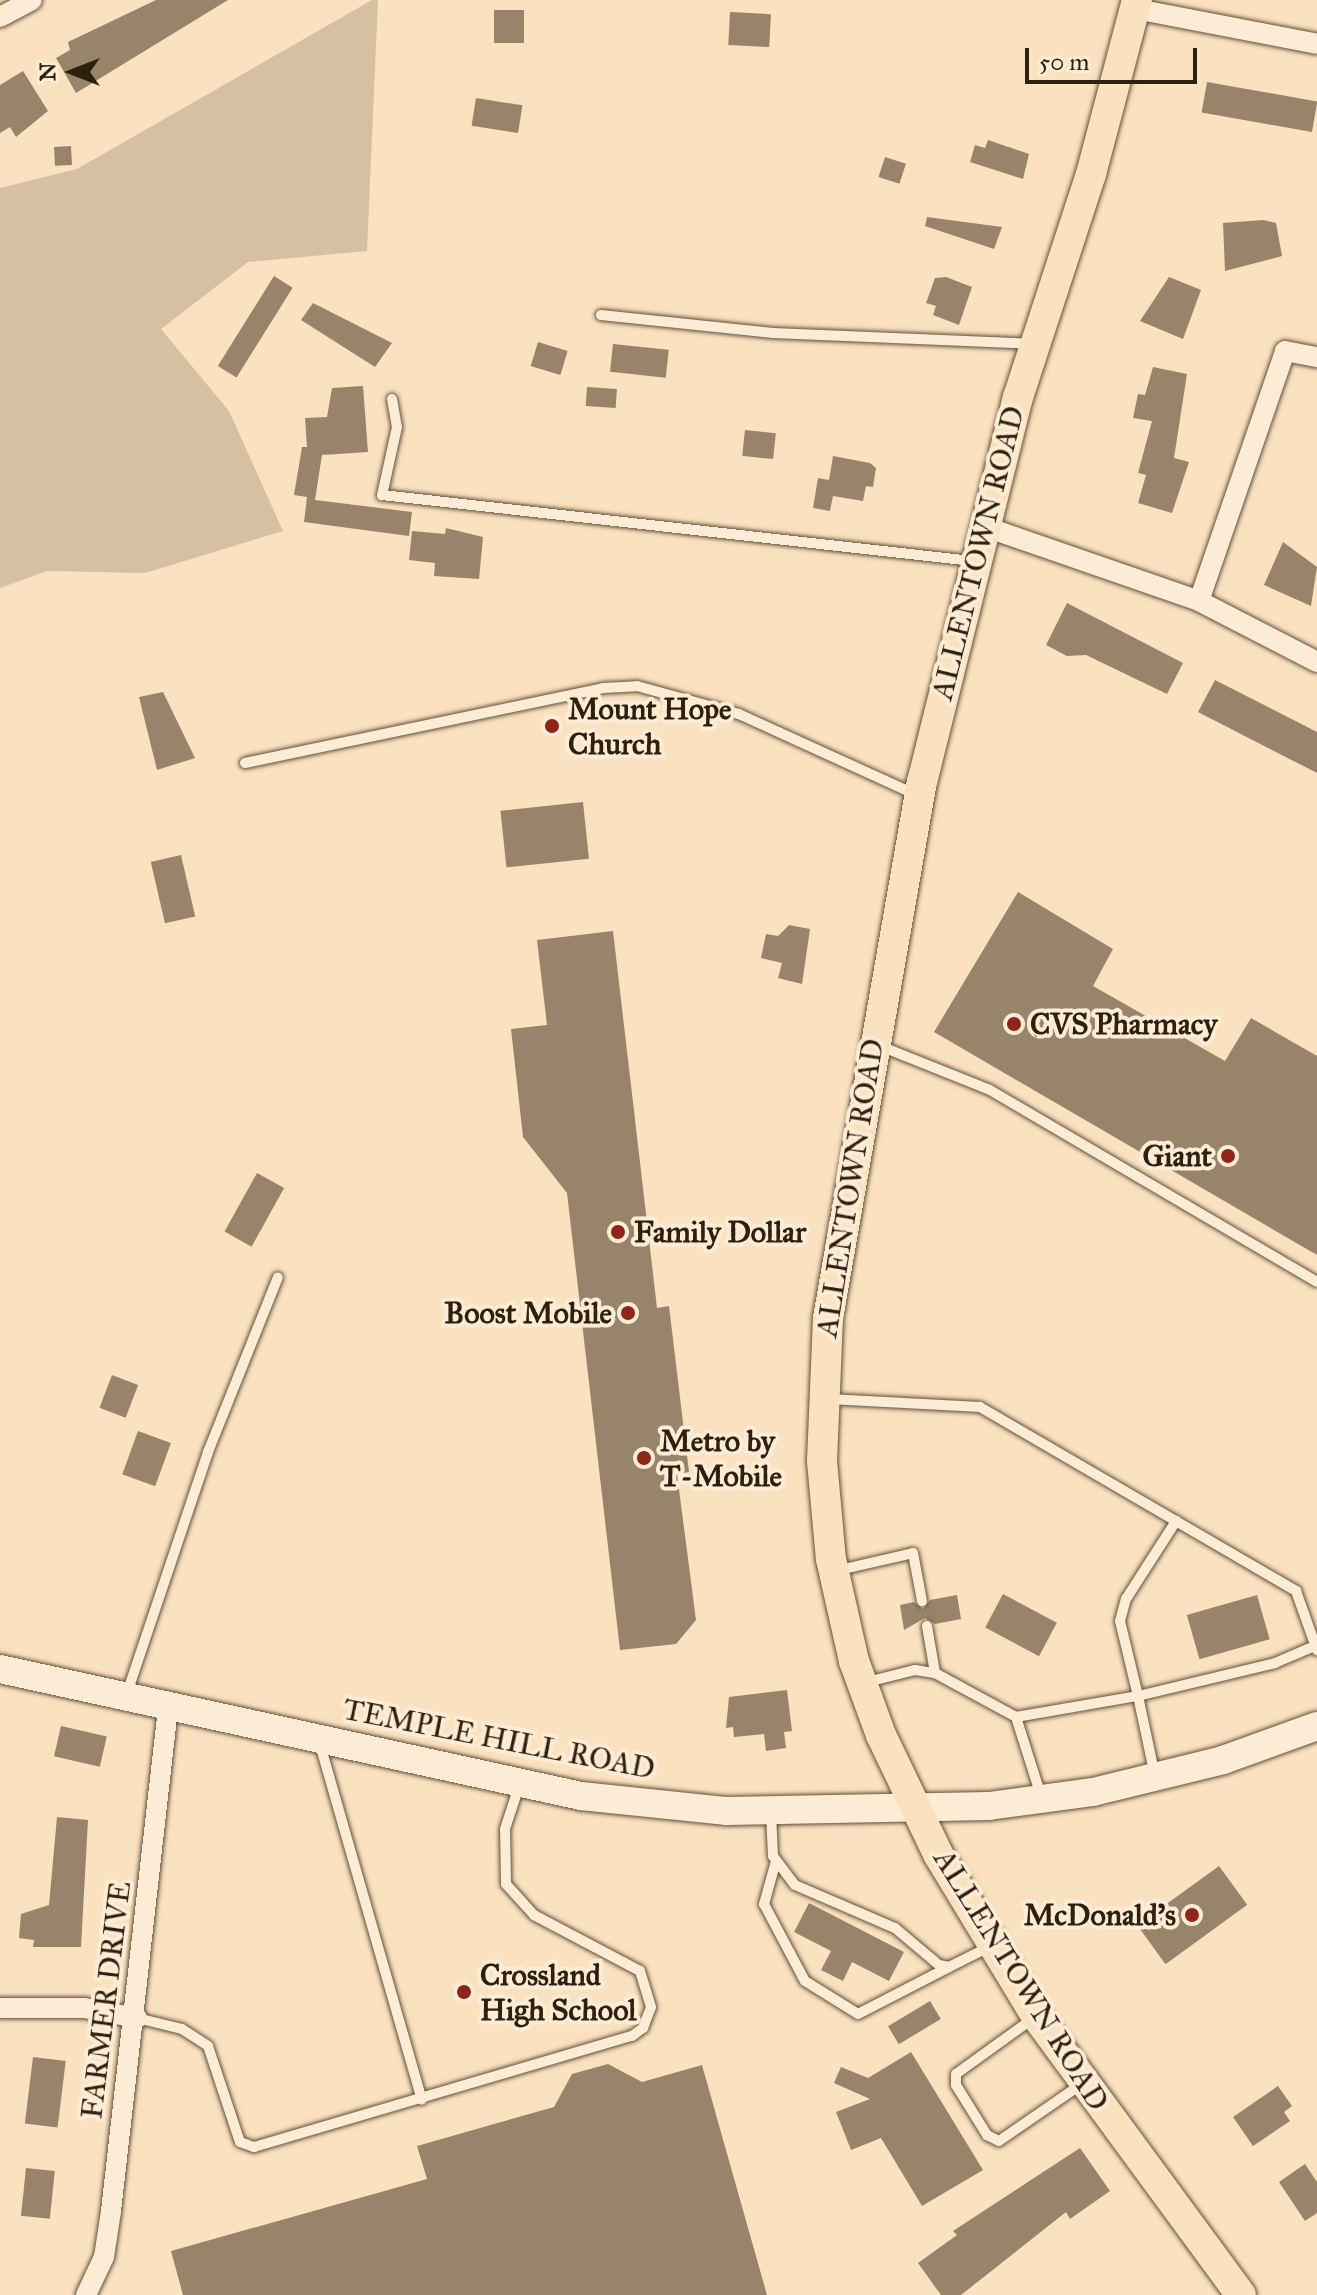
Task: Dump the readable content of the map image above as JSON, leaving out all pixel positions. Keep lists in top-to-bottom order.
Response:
{
  "streets": {
    "main road": ["ALLENTOWN ROAD", "TEMPLE HILL ROAD"],
    "street": ["FARMER DRIVE"]
  },
  "crossings": [
    ["ALLENTOWN ROAD", "TEMPLE HILL ROAD"],
    ["TEMPLE HILL ROAD", "FARMER DRIVE"]
  ],
  "places": [
    "Mount Hope Church",
    "CVS Pharmacy",
    "Giant",
    "Family Dollar",
    "Boost Mobile",
    "Metro by T-Mobile",
    "McDonald's",
    "Crossland High School"
  ],
  "scale_bar": "50 m",
  "north": "left"
}
